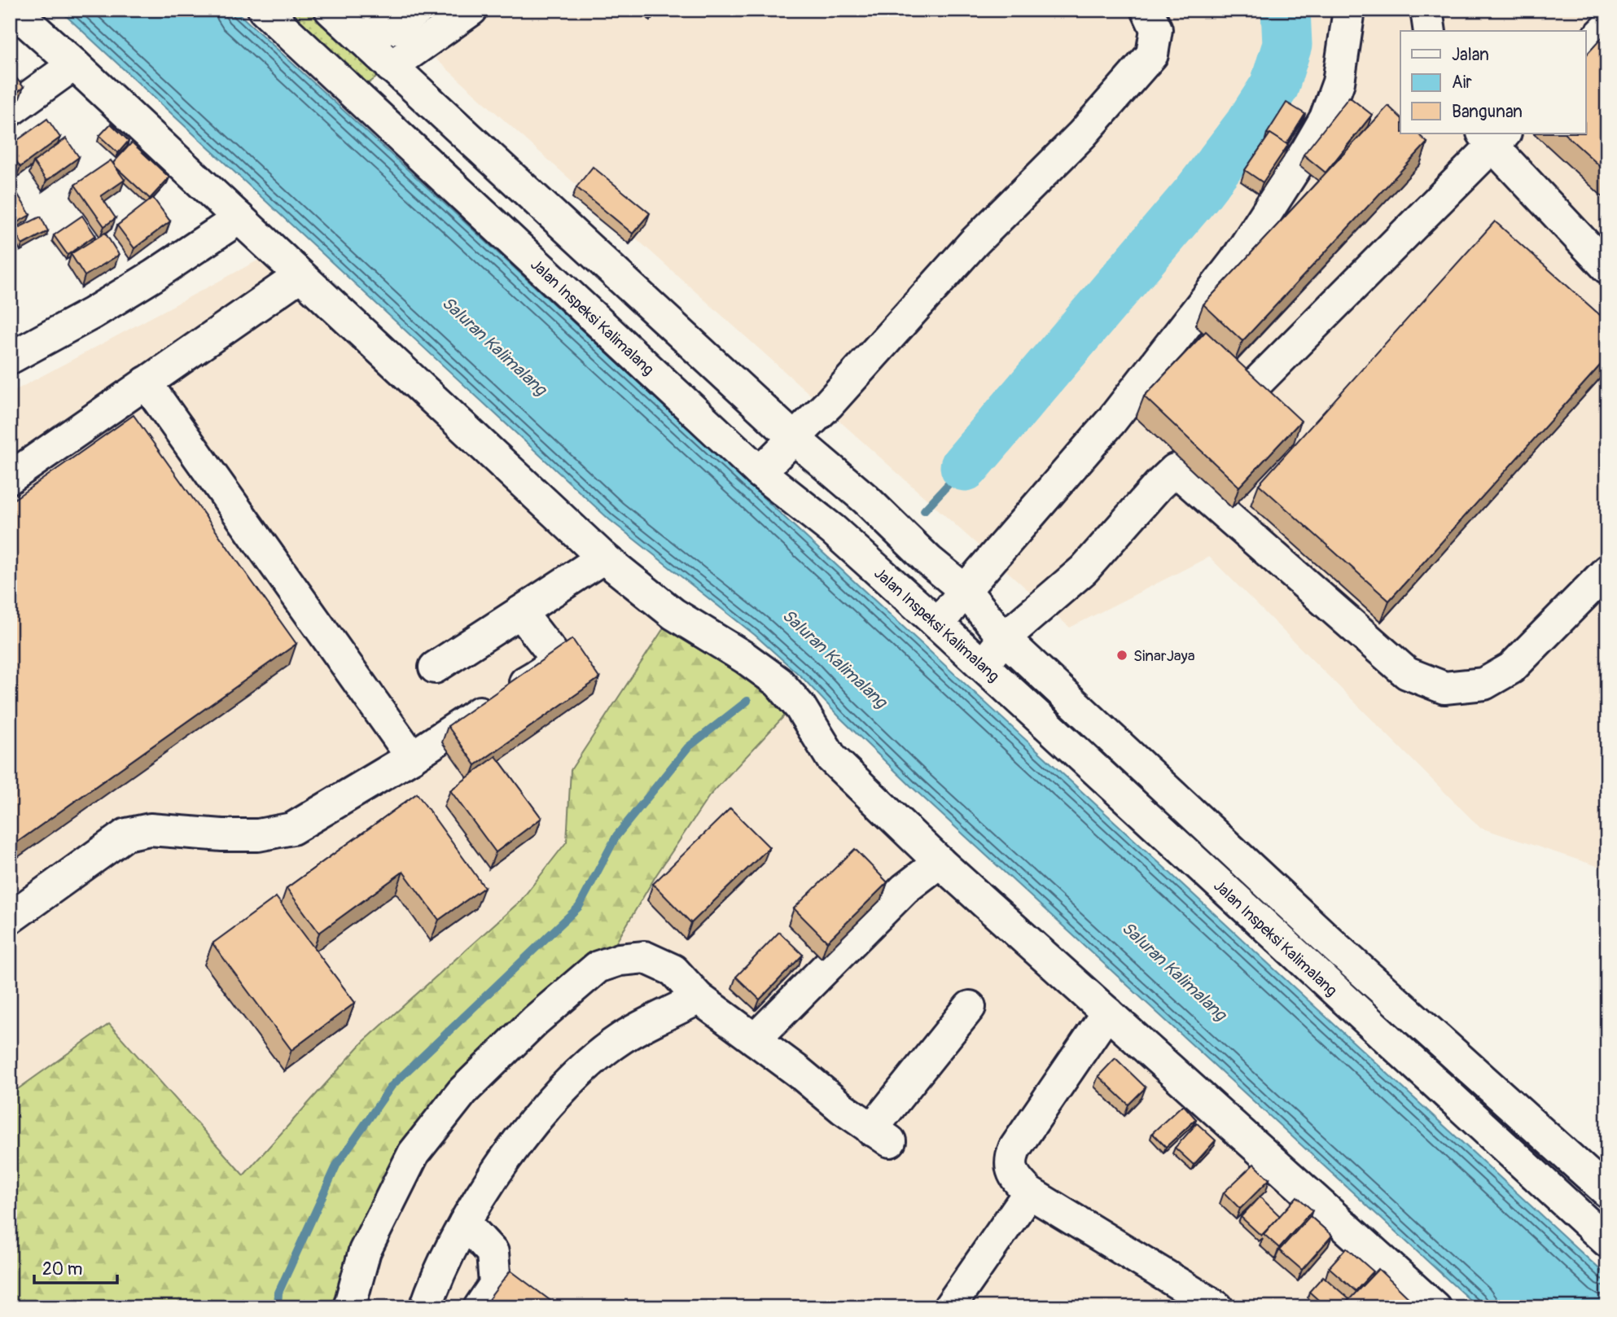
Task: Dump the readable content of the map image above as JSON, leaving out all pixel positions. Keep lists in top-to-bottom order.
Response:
{
  "streets": {
    "main road": ["Jalan Inspeksi Kalimalang"]
  },
  "water": ["Saluran Kalimalang"],
  "places": ["SinarJaya"],
  "legend": ["Jalan", "Air", "Bangunan"],
  "scale_bar": "20 m"
}
